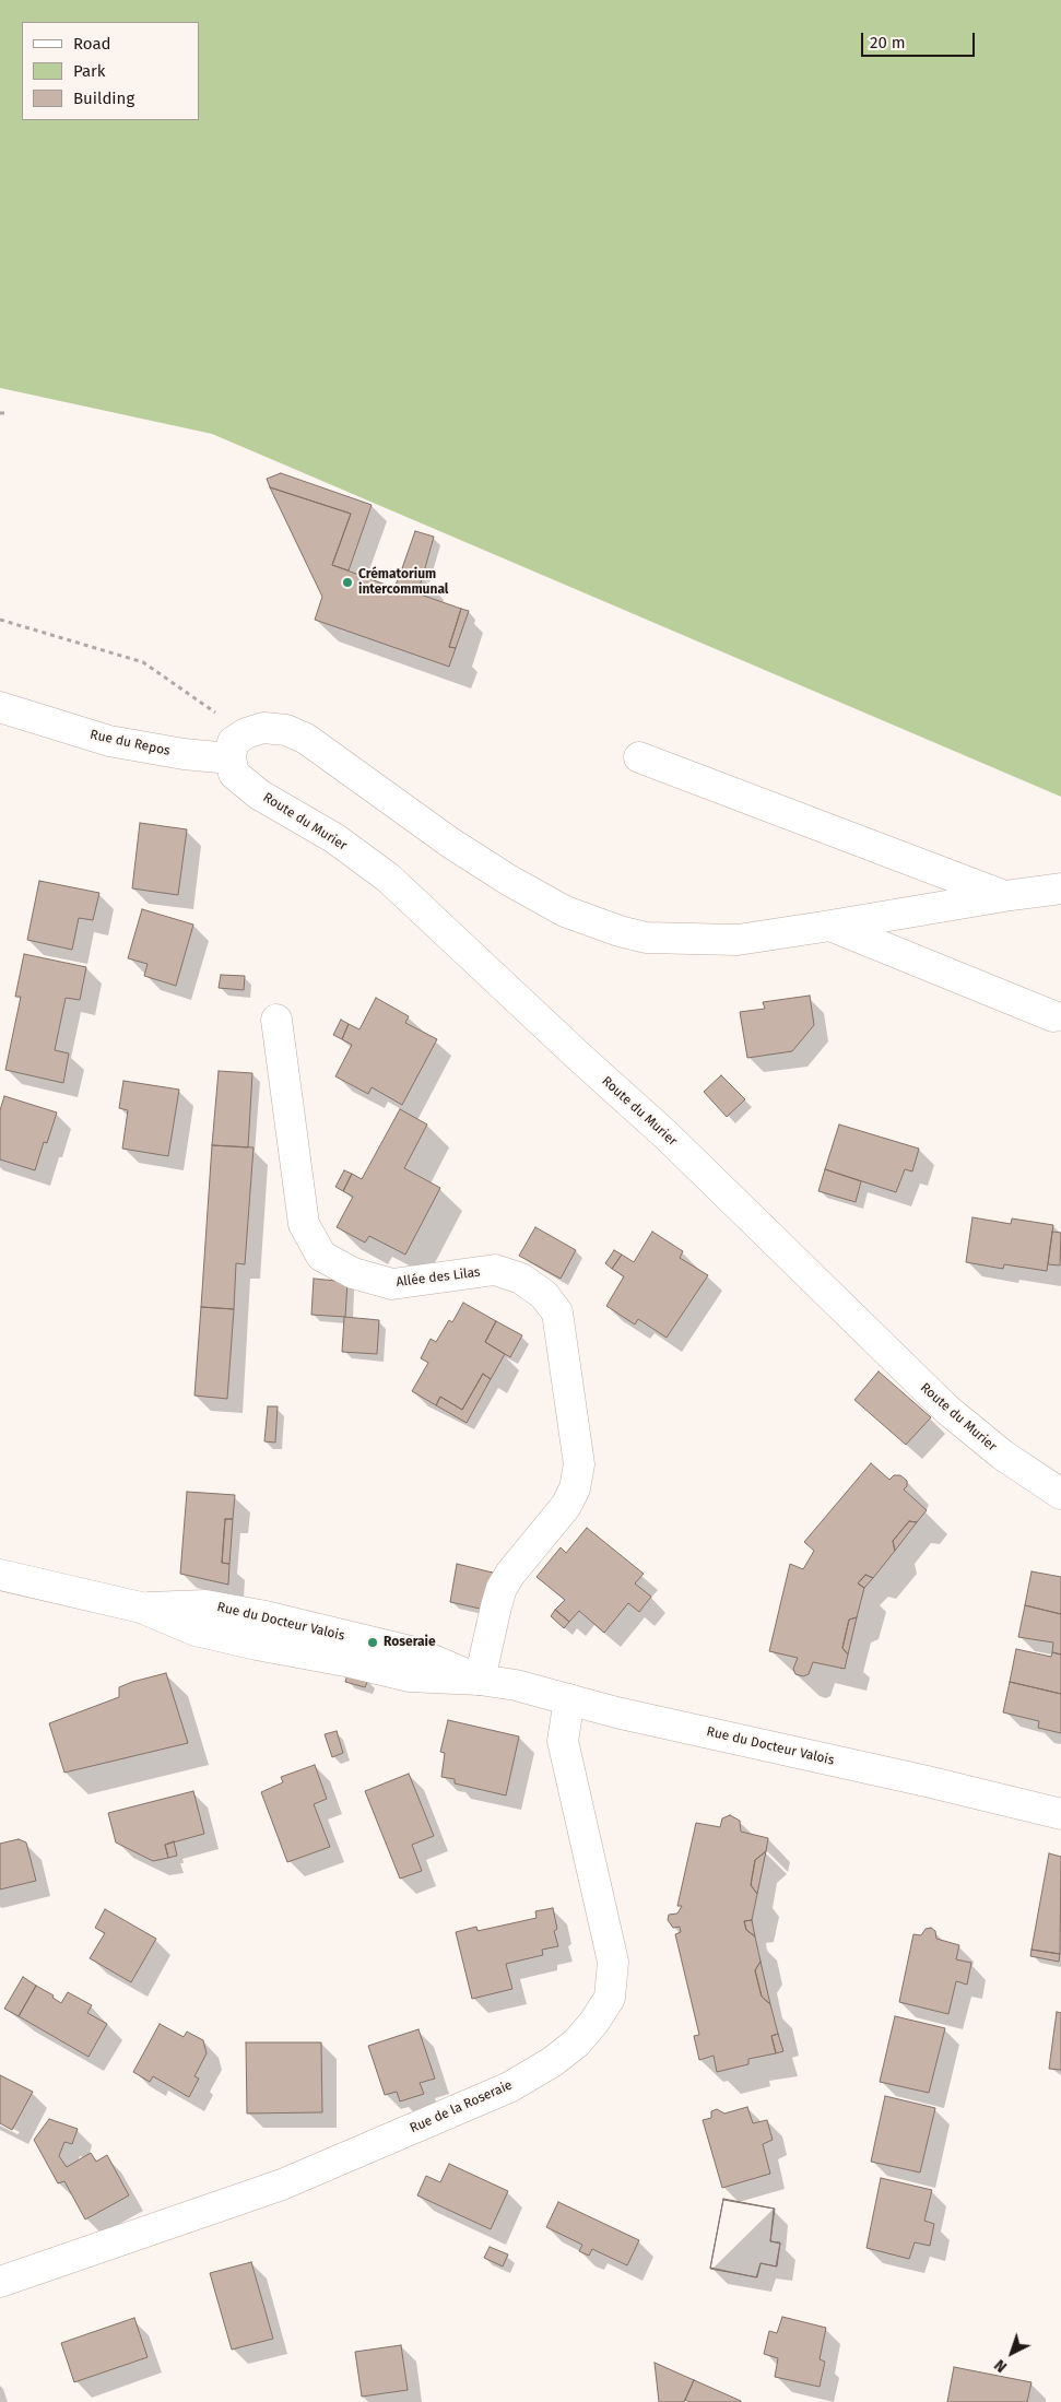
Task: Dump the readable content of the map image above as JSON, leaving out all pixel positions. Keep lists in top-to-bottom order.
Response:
{
  "streets": {
    "street": [
      "Rue du Repos",
      "Route du Murier",
      "Allée des Lilas",
      "Rue du Docteur Valois",
      "Rue de la Roseraie"
    ]
  },
  "crossings": [
    ["Rue du Repos", "Route du Murier"],
    ["Allée des Lilas", "Rue du Docteur Valois"],
    ["Rue du Docteur Valois", "Rue de la Roseraie"]
  ],
  "places": ["Crématorium intercommunal", "Roseraie"],
  "legend": ["Road", "Park", "Building"],
  "scale_bar": "20 m",
  "north": "bottom left"
}
